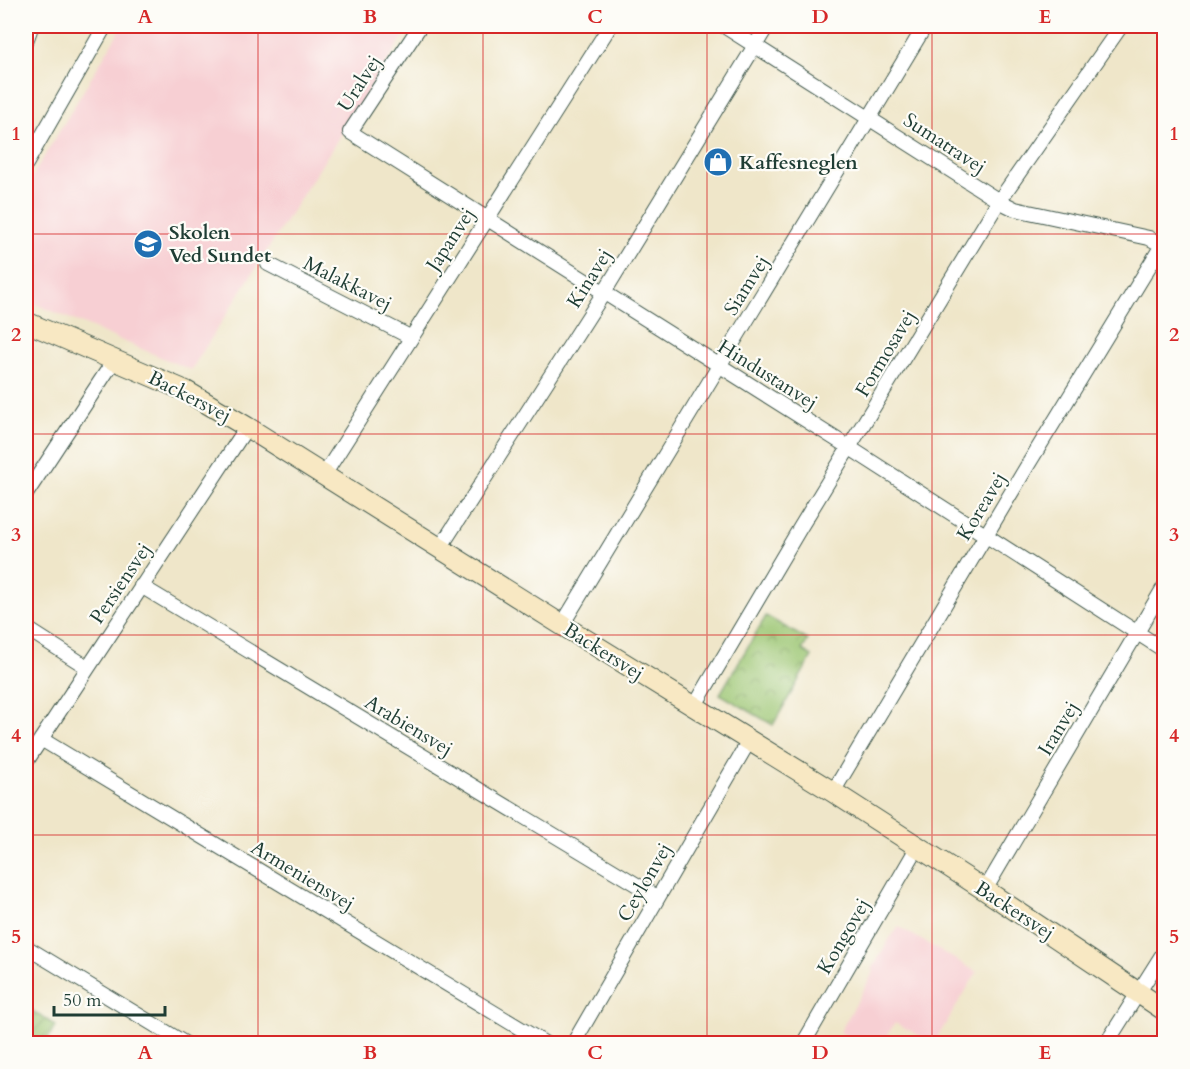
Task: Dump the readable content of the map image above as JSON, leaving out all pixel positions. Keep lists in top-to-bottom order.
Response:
{
  "streets": {
    "street": [
      "Uralvej",
      "Sumatravej",
      "Japanvej",
      "Kinavej",
      "Malakkavej",
      "Siamvej",
      "Formosavej",
      "Hindustanvej",
      "Backersvej",
      "Koreavej",
      "Persiensvej",
      "Arabiensvej",
      "Iranvej",
      "Armeniensvej",
      "Ceylonvej",
      "Kongovej"
    ]
  },
  "crossings": [
    ["Uralvej", "Hindustanvej"],
    ["Sumatravej", "Kinavej"],
    ["Sumatravej", "Siamvej"],
    ["Sumatravej", "Formosavej"],
    ["Sumatravej", "Koreavej"],
    ["Japanvej", "Malakkavej"],
    ["Japanvej", "Hindustanvej"],
    ["Japanvej", "Backersvej"],
    ["Kinavej", "Hindustanvej"],
    ["Kinavej", "Backersvej"],
    ["Siamvej", "Hindustanvej"],
    ["Siamvej", "Backersvej"],
    ["Formosavej", "Hindustanvej"],
    ["Formosavej", "Backersvej"],
    ["Hindustanvej", "Koreavej"],
    ["Hindustanvej", "Iranvej"],
    ["Backersvej", "Koreavej"],
    ["Backersvej", "Persiensvej"],
    ["Backersvej", "Iranvej"],
    ["Backersvej", "Ceylonvej"],
    ["Backersvej", "Kongovej"],
    ["Persiensvej", "Arabiensvej"],
    ["Persiensvej", "Armeniensvej"],
    ["Arabiensvej", "Ceylonvej"]
  ],
  "places": {
    "shop": ["Kaffesneglen"],
    "school or university": ["Skolen Ved Sundet"]
  },
  "scale_bar": "50 m",
  "grid": {
    "columns": [
      "A",
      "B",
      "C",
      "D",
      "E"
    ],
    "rows": [
      "1",
      "2",
      "3",
      "4",
      "5"
    ]
  }
}
